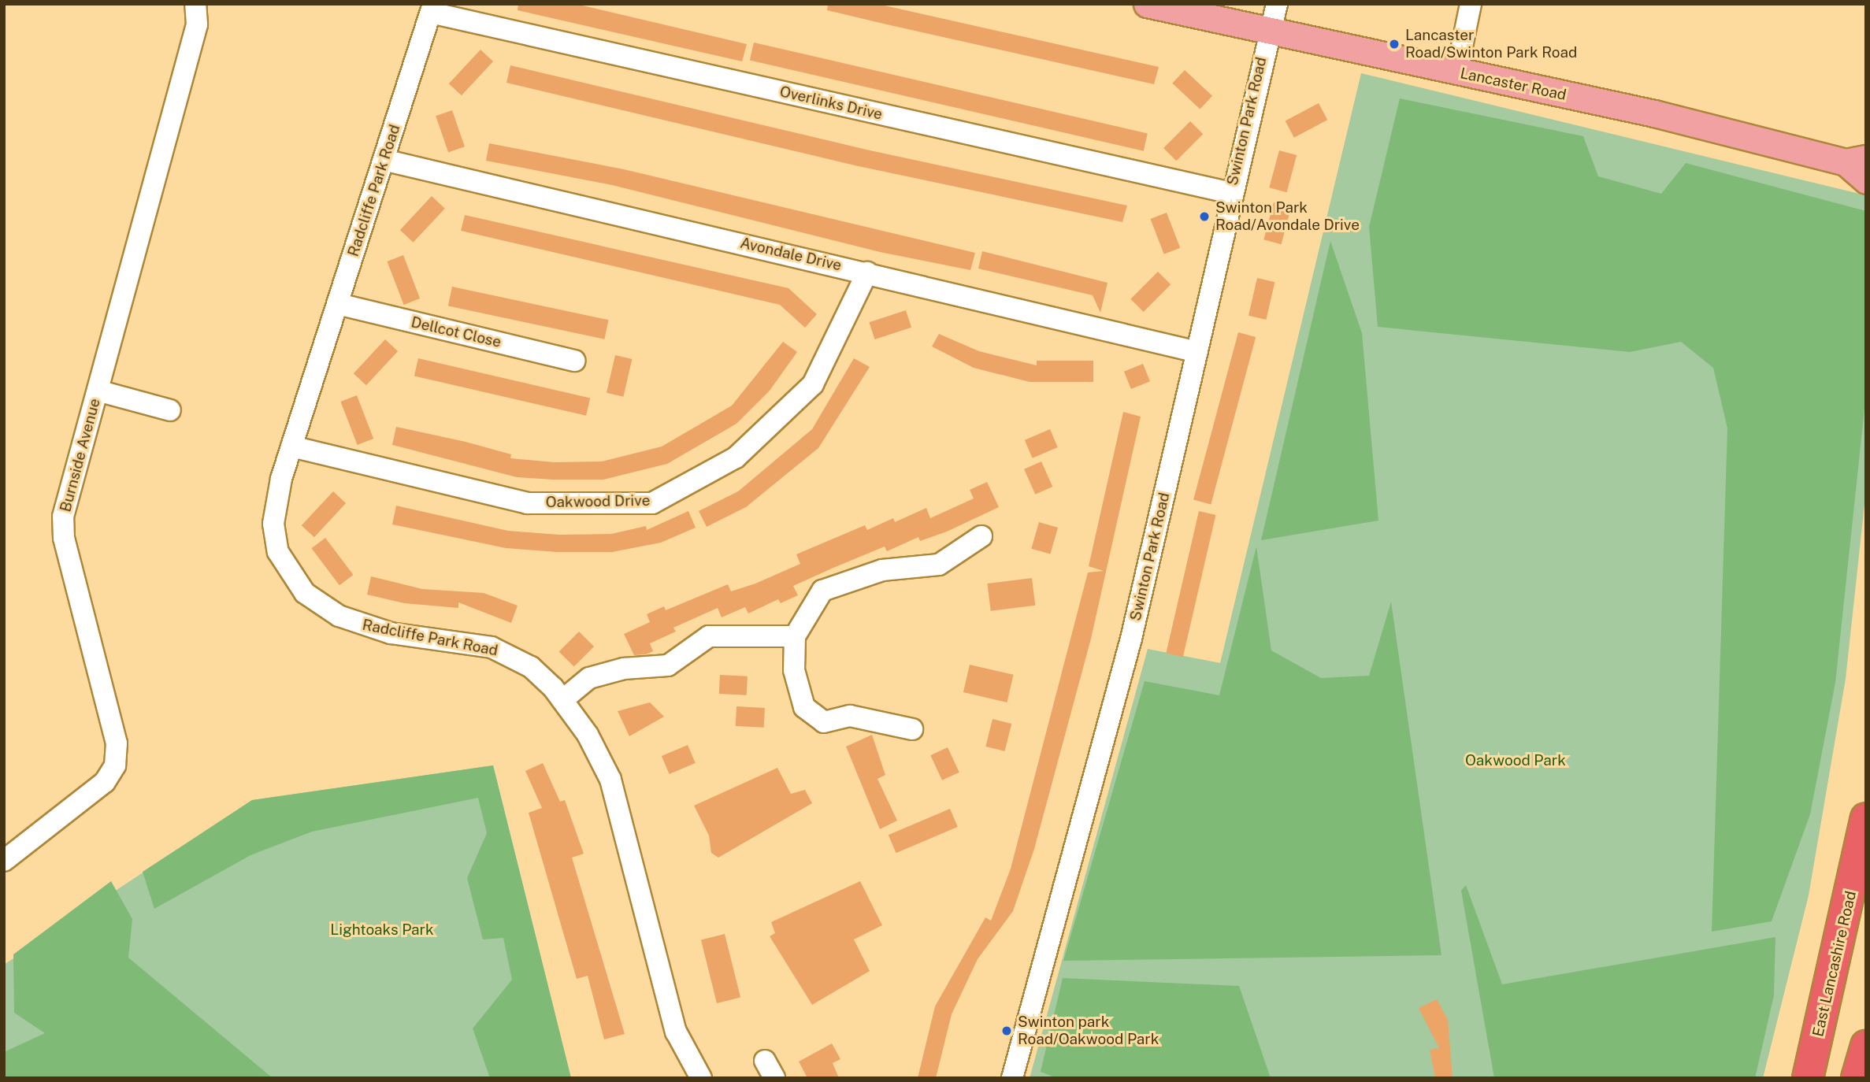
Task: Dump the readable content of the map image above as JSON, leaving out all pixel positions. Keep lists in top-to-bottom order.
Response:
{
  "streets": {
    "highway": ["East Lancashire Road"],
    "main road": ["Lancaster Road"],
    "street": [
      "Overlinks Drive",
      "Swinton Park Road",
      "Radcliffe Park Road",
      "Avondale Drive",
      "Dellcot Close",
      "Burnside Avenue",
      "Oakwood Drive"
    ]
  },
  "crossings": [
    ["Lancaster Road", "Swinton Park Road"],
    ["Overlinks Drive", "Swinton Park Road"],
    ["Overlinks Drive", "Radcliffe Park Road"],
    ["Swinton Park Road", "Avondale Drive"],
    ["Radcliffe Park Road", "Avondale Drive"],
    ["Radcliffe Park Road", "Dellcot Close"],
    ["Radcliffe Park Road", "Oakwood Drive"],
    ["Avondale Drive", "Oakwood Drive"]
  ],
  "parks": ["Oakwood Park", "Lightoaks Park"],
  "places": ["Lancaster Road/Swinton Park Road", "Swinton Park Road/Avondale Drive", "Swinton park Road/Oakwood Park"]
}
